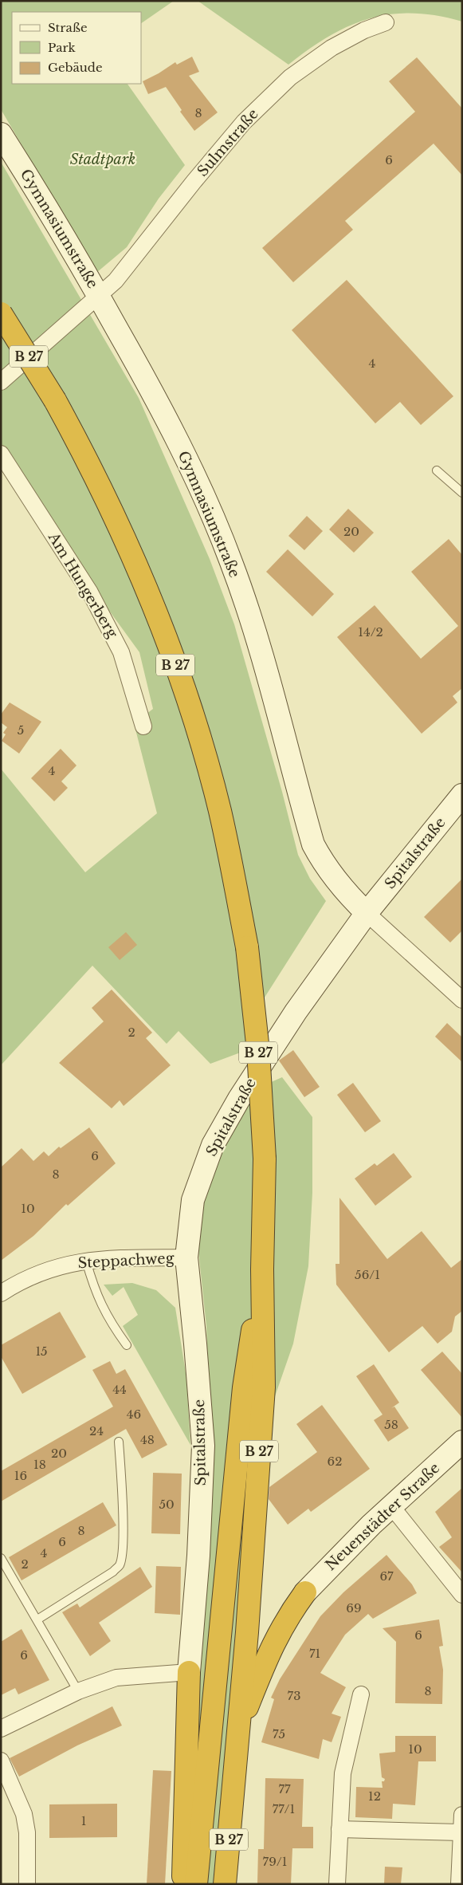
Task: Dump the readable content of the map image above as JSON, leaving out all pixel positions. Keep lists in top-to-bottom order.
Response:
{
  "streets": {
    "highway": ["B 27"],
    "main road": ["Gymnasiumstraße", "Spitalstraße", "Neuenstädter Straße"],
    "street": ["Sulmstraße", "Am Hungerberg", "Steppachweg"]
  },
  "crossings": [
    ["Sulmstraße", "Gymnasiumstraße"],
    ["Gymnasiumstraße", "Spitalstraße"],
    ["Spitalstraße", "Steppachweg"]
  ],
  "parks": ["Stadtpark"],
  "house_numbers": [
    "8",
    "6",
    "4",
    "20",
    "14/2",
    "5",
    "4",
    "2",
    "6",
    "8",
    "10",
    "56/1",
    "15",
    "44",
    "46",
    "58",
    "24",
    "48",
    "20",
    "62",
    "18",
    "16",
    "50",
    "8",
    "6",
    "4",
    "2",
    "67",
    "69",
    "6",
    "71",
    "6",
    "8",
    "73",
    "75",
    "10",
    "77",
    "12",
    "77/1",
    "1",
    "79/1"
  ],
  "legend": ["Straße", "Park", "Gebäude"]
}
